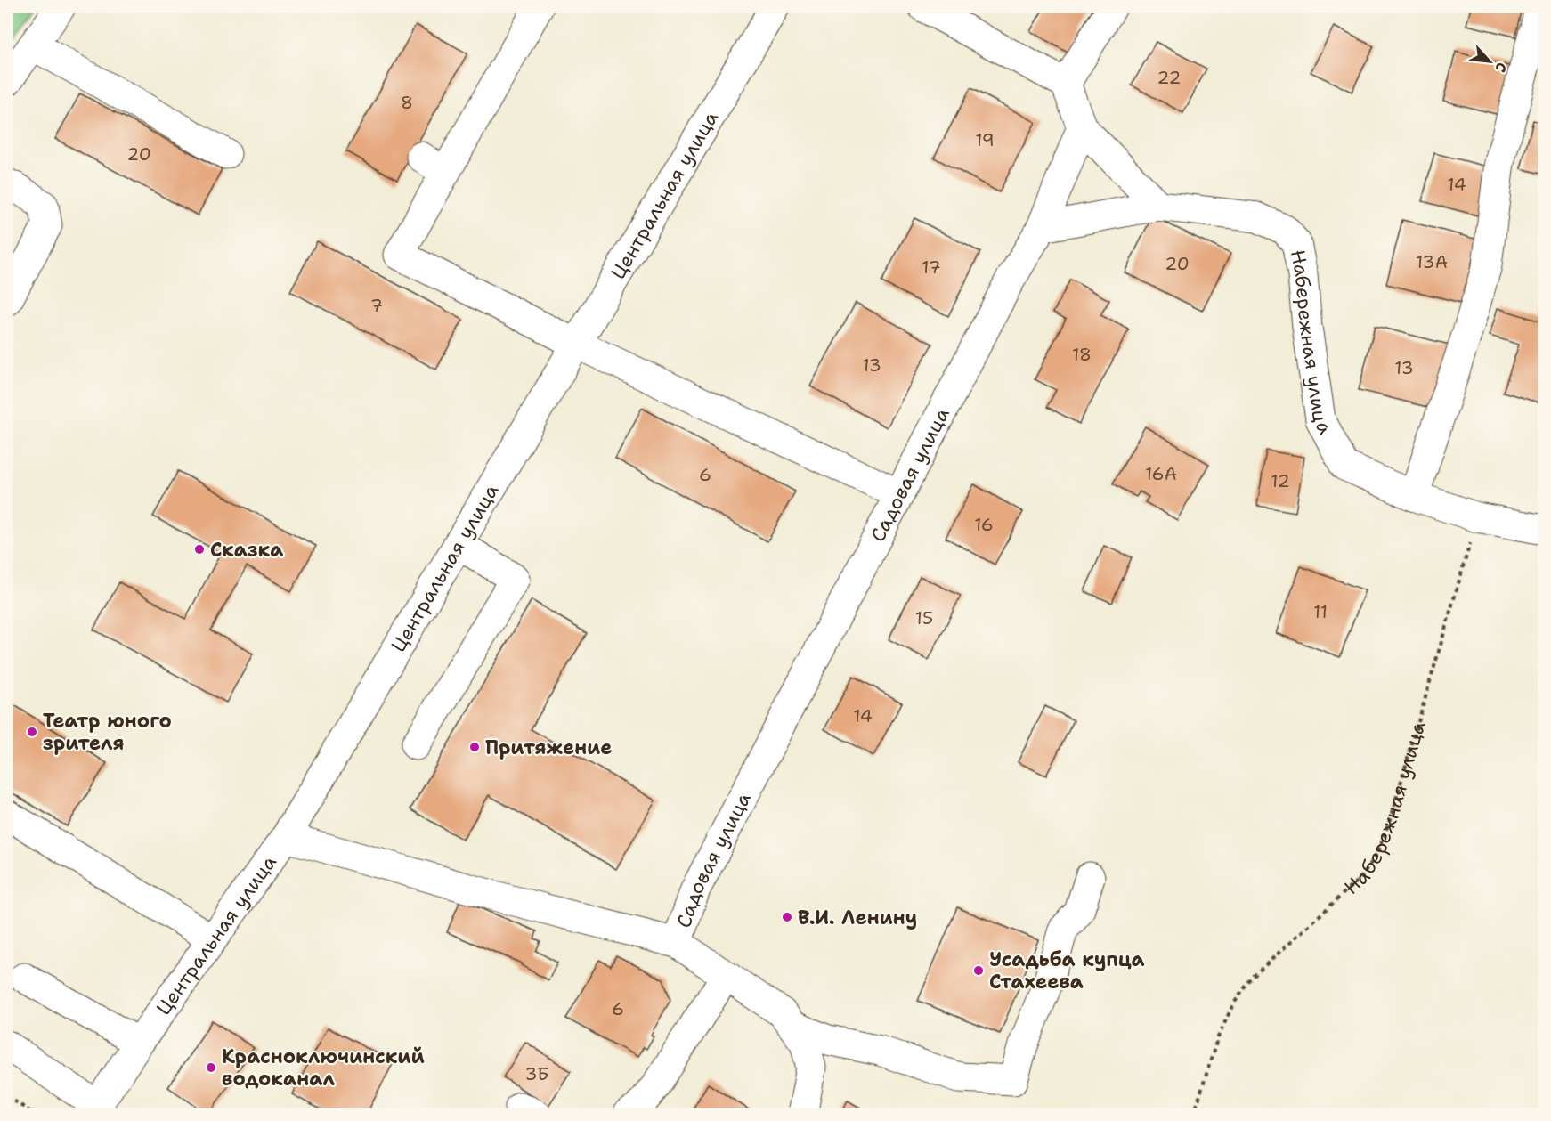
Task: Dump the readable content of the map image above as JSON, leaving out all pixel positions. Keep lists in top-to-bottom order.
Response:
{
  "streets": {
    "street": ["Центральная улица", "Набережная улица", "Садовая улица"]
  },
  "crossings": [
    ["Набережная улица", "Садовая улица"]
  ],
  "places": [
    "Сказка",
    "Театр юного зрителя",
    "Притяжение",
    "В.И. Ленину",
    "Усадьба купца Стахеева",
    "Красноключинский водоканал"
  ],
  "house_numbers": [
    "22",
    "8",
    "19",
    "20",
    "14",
    "13А",
    "20",
    "17",
    "7",
    "18",
    "13",
    "13",
    "16А",
    "6",
    "12",
    "16",
    "11",
    "15",
    "14",
    "6",
    "3Б"
  ],
  "north": "bottom right"
}
